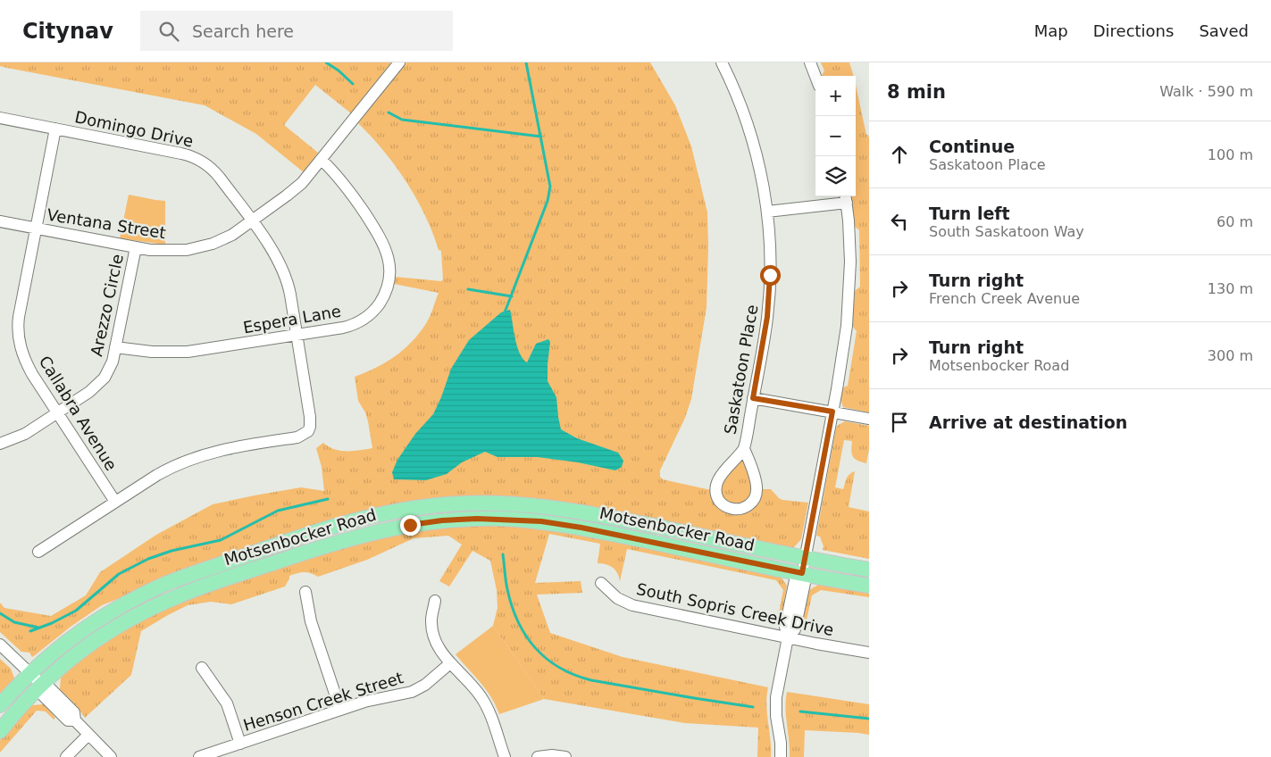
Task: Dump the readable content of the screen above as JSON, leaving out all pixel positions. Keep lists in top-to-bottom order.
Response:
{
  "streets": {
    "main road": ["Motsenbocker Road"],
    "street": [
      "Domingo Drive",
      "Ventana Street",
      "Arezzo Circle",
      "Espera Lane",
      "Saskatoon Place",
      "Callabra Avenue",
      "South Sopris Creek Drive",
      "Henson Creek Street"
    ]
  },
  "crossings": [
    ["Domingo Drive", "Ventana Street"],
    ["Domingo Drive", "Espera Lane"],
    ["Domingo Drive", "Callabra Avenue"],
    ["Ventana Street", "Arezzo Circle"],
    ["Ventana Street", "Espera Lane"],
    ["Ventana Street", "Callabra Avenue"],
    ["Arezzo Circle", "Espera Lane"],
    ["Arezzo Circle", "Callabra Avenue"]
  ],
  "page": {
    "header": "Citynav",
    "search": "Search here",
    "nav": ["Map", "Directions", "Saved"],
    "heading": ["8 min", "Walk · 590 m"],
    "map_buttons": ["+", "−"],
    "list": [
      ["Continue", "Saskatoon Place", "100 m"],
      ["Turn left", "South Saskatoon Way", "60 m"],
      ["Turn right", "French Creek Avenue", "130 m"],
      ["Turn right", "Motsenbocker Road", "300 m"],
      "Arrive at destination"
    ]
  }
}
